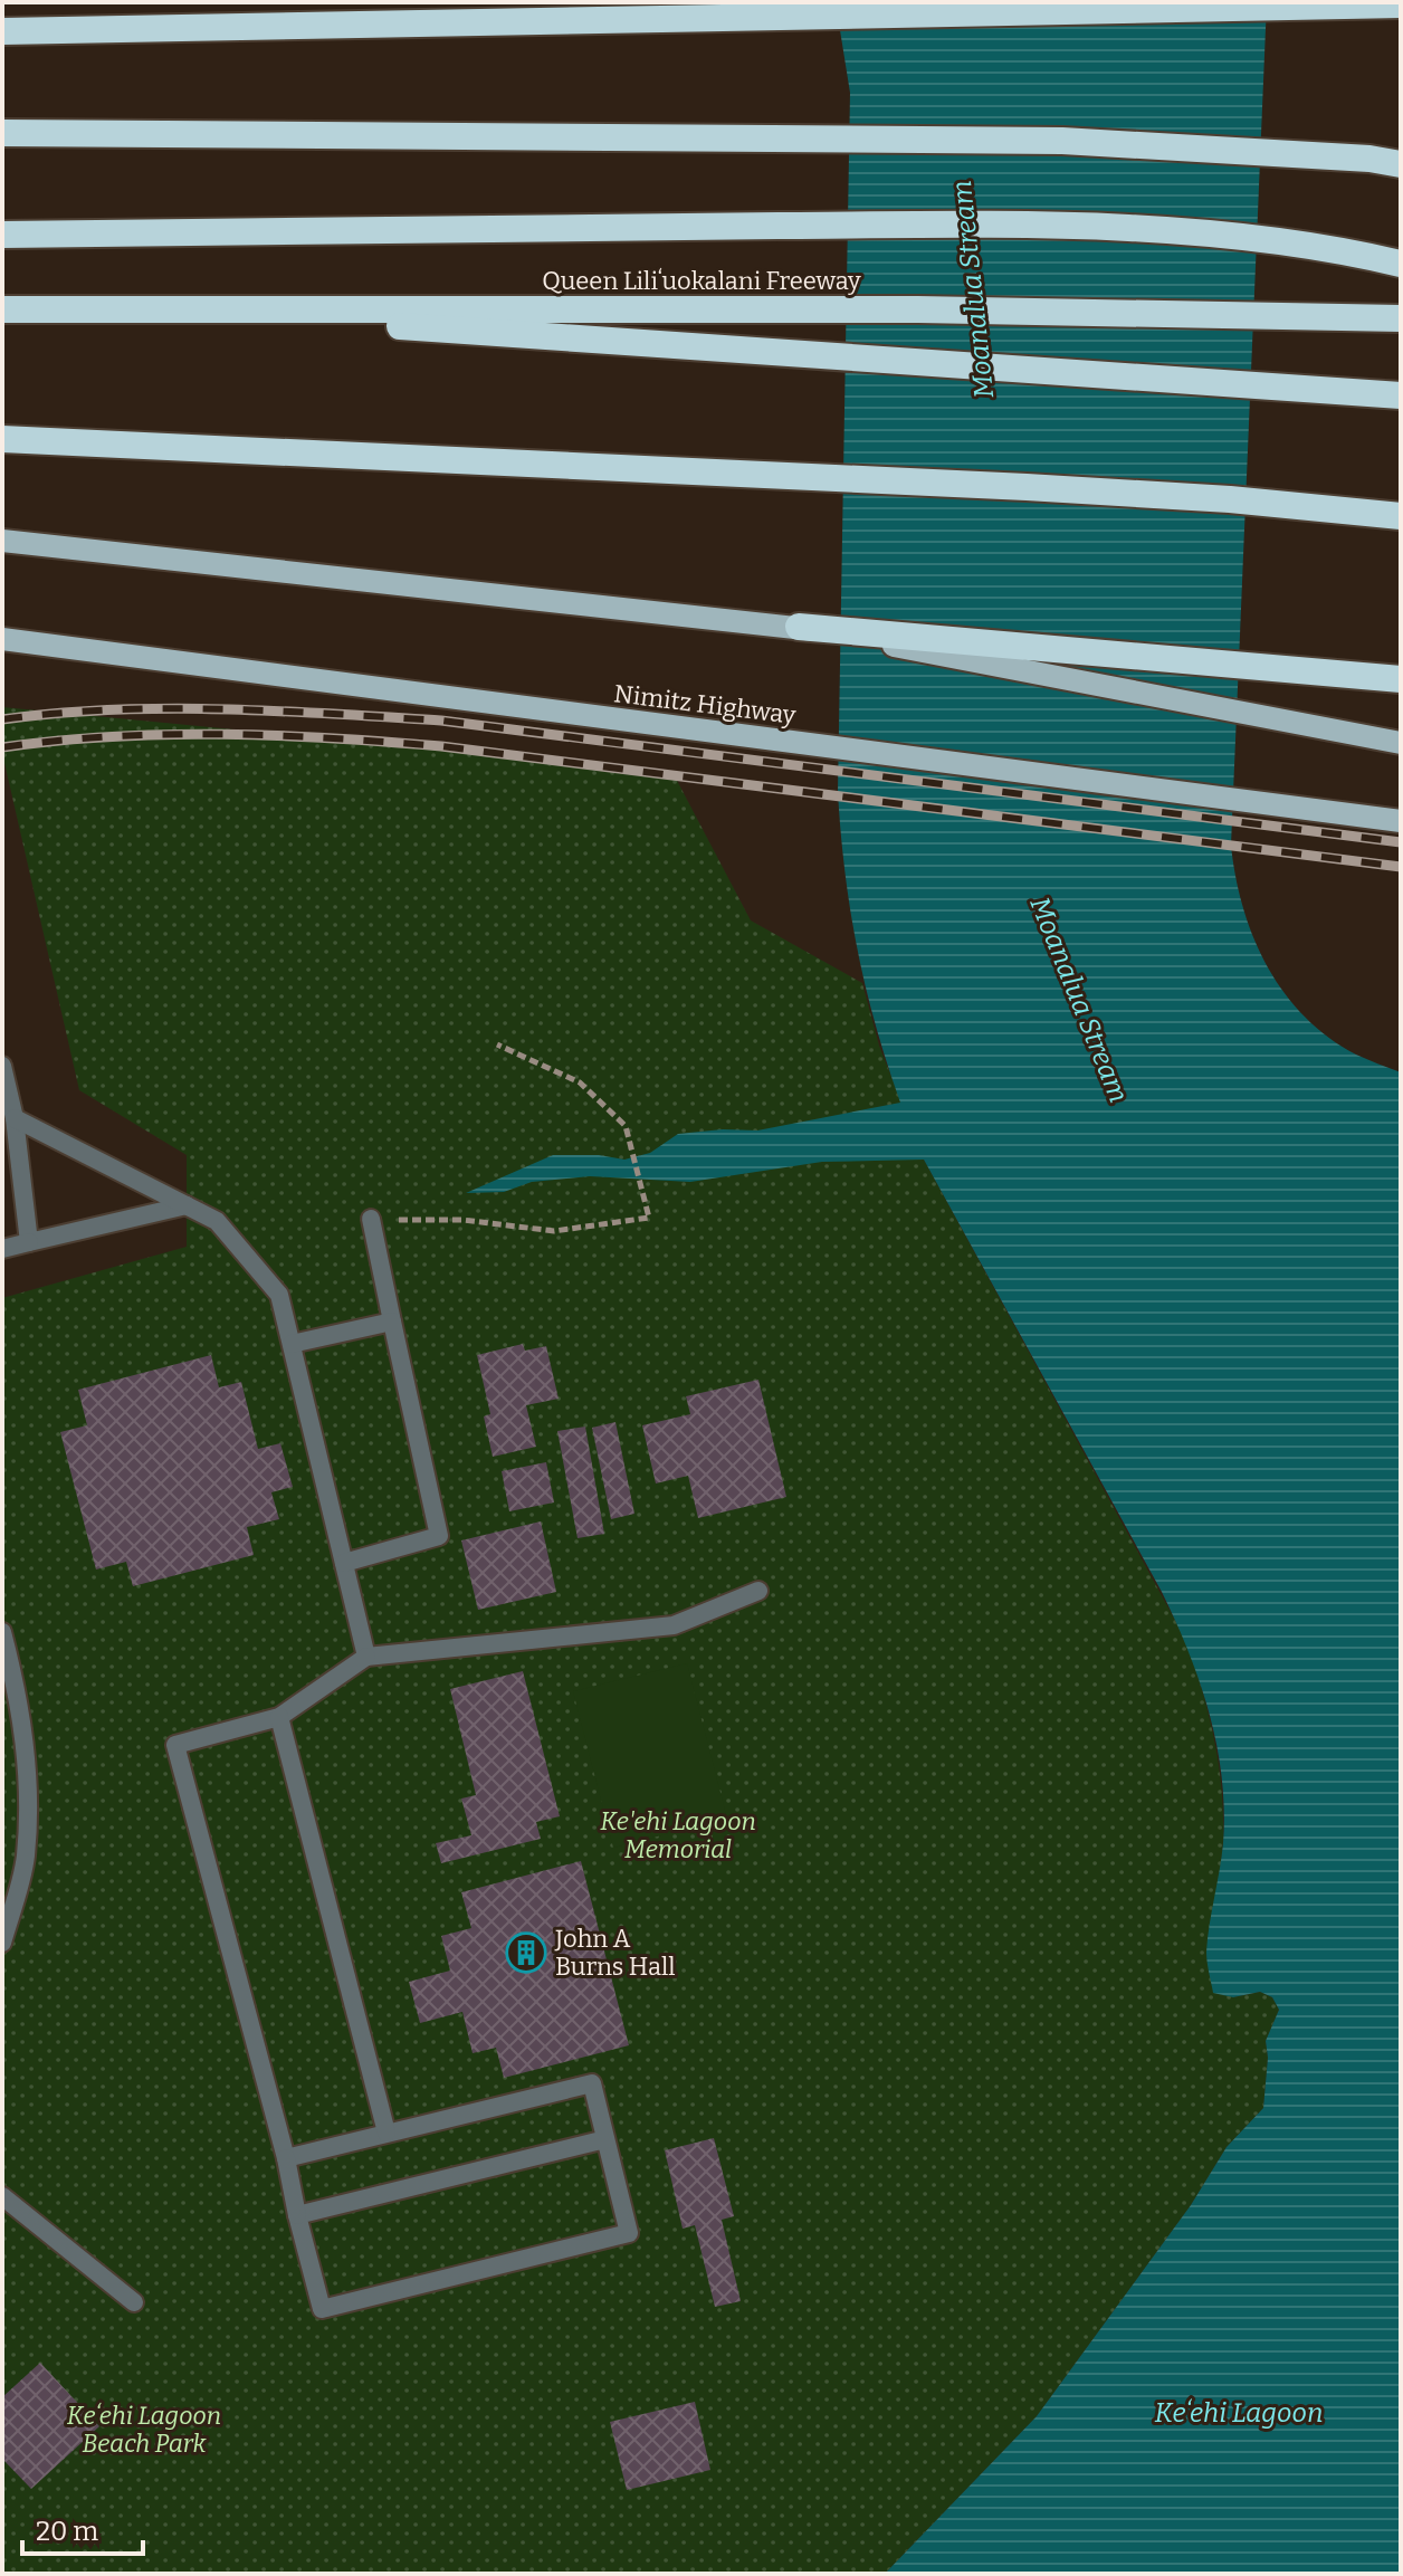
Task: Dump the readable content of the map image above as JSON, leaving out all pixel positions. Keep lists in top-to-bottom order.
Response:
{
  "streets": {
    "highway": ["Queen Liliʻuokalani Freeway"],
    "main road": ["Nimitz Highway"]
  },
  "water": ["Moanalua Stream", "Keʻehi Lagoon"],
  "parks": ["Ke'ehi Lagoon Memorial", "Keʻehi Lagoon Beach Park"],
  "places": {
    "building": ["John A Burns Hall"]
  },
  "scale_bar": "20 m"
}
